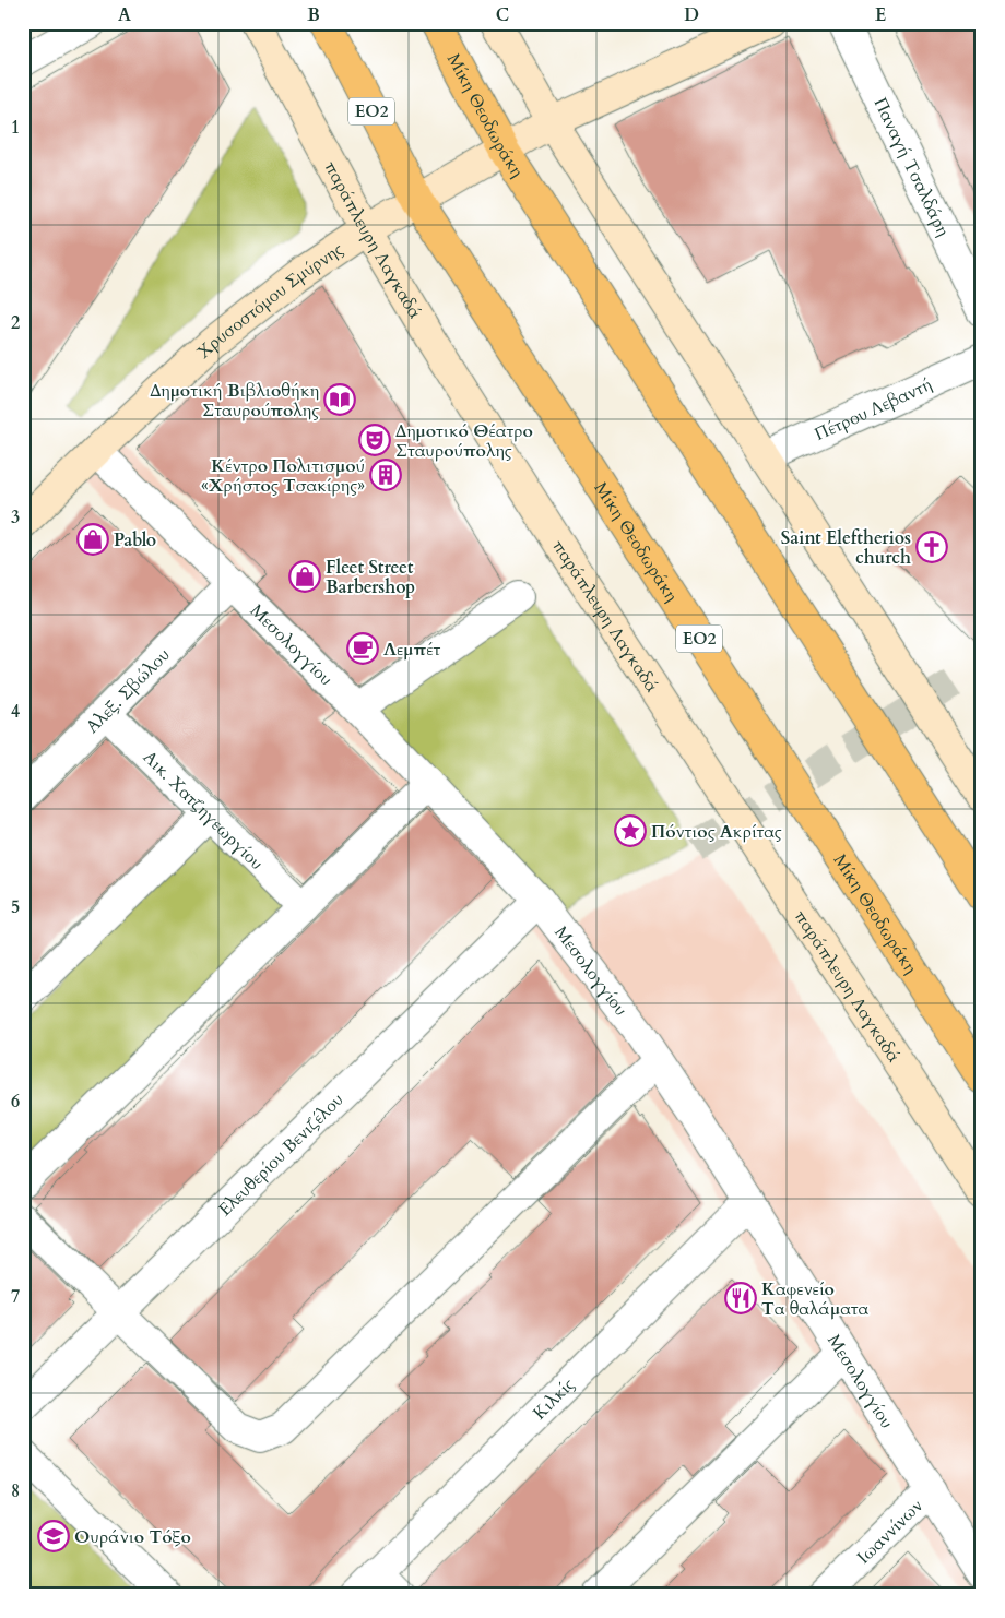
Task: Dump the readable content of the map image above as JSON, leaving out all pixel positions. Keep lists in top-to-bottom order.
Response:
{
  "streets": {
    "highway": ["ΕΟ2", "Μίκη Θεοδωράκη"],
    "street": [
      "Παναγή Τσαλδάρη",
      "παράπλευρη Λαγκαδά",
      "Χρυσοστόμου Σμύρνης",
      "Πέτρου Λεβαντή",
      "Μεσολογγίου",
      "Αλεξ. Σβώλου",
      "Αικ. Χατζηγεωργίου",
      "Ελευθερίου Βενιζέλου",
      "Κιλκίς",
      "Ιωαννίνων"
    ]
  },
  "crossings": [
    ["Μίκη Θεοδωράκη", "Χρυσοστόμου Σμύρνης"],
    ["παράπλευρη Λαγκαδά", "Χρυσοστόμου Σμύρνης"],
    ["Χρυσοστόμου Σμύρνης", "Μεσολογγίου"],
    ["Μεσολογγίου", "Αλεξ. Σβώλου"],
    ["Μεσολογγίου", "Ελευθερίου Βενιζέλου"],
    ["Μεσολογγίου", "Κιλκίς"],
    ["Μεσολογγίου", "Ιωαννίνων"],
    ["Αλεξ. Σβώλου", "Αικ. Χατζηγεωργίου"]
  ],
  "places": {
    "library": ["Δημοτική Βιβλιοθήκη Σταυρούπολης"],
    "theatre": ["Δημοτικό Θέατρο Σταυρούπολης"],
    "building": ["Κέντρο Πολιτισμού «Χρήστος Τσακίρης»"],
    "shop": ["Pablo", "Fleet Street Barbershop"],
    "church": ["Saint Eleftherios church"],
    "cafe": ["Λεμπέτ"],
    "place": ["Πόντιος Ακρίτας"],
    "restaurant": ["Καφενείο Τα θαλάματα"],
    "school or university": ["Ουράνιο Τόξο"]
  },
  "grid": {
    "columns": [
      "A",
      "B",
      "C",
      "D",
      "E"
    ],
    "rows": [
      "1",
      "2",
      "3",
      "4",
      "5",
      "6",
      "7",
      "8"
    ]
  }
}
